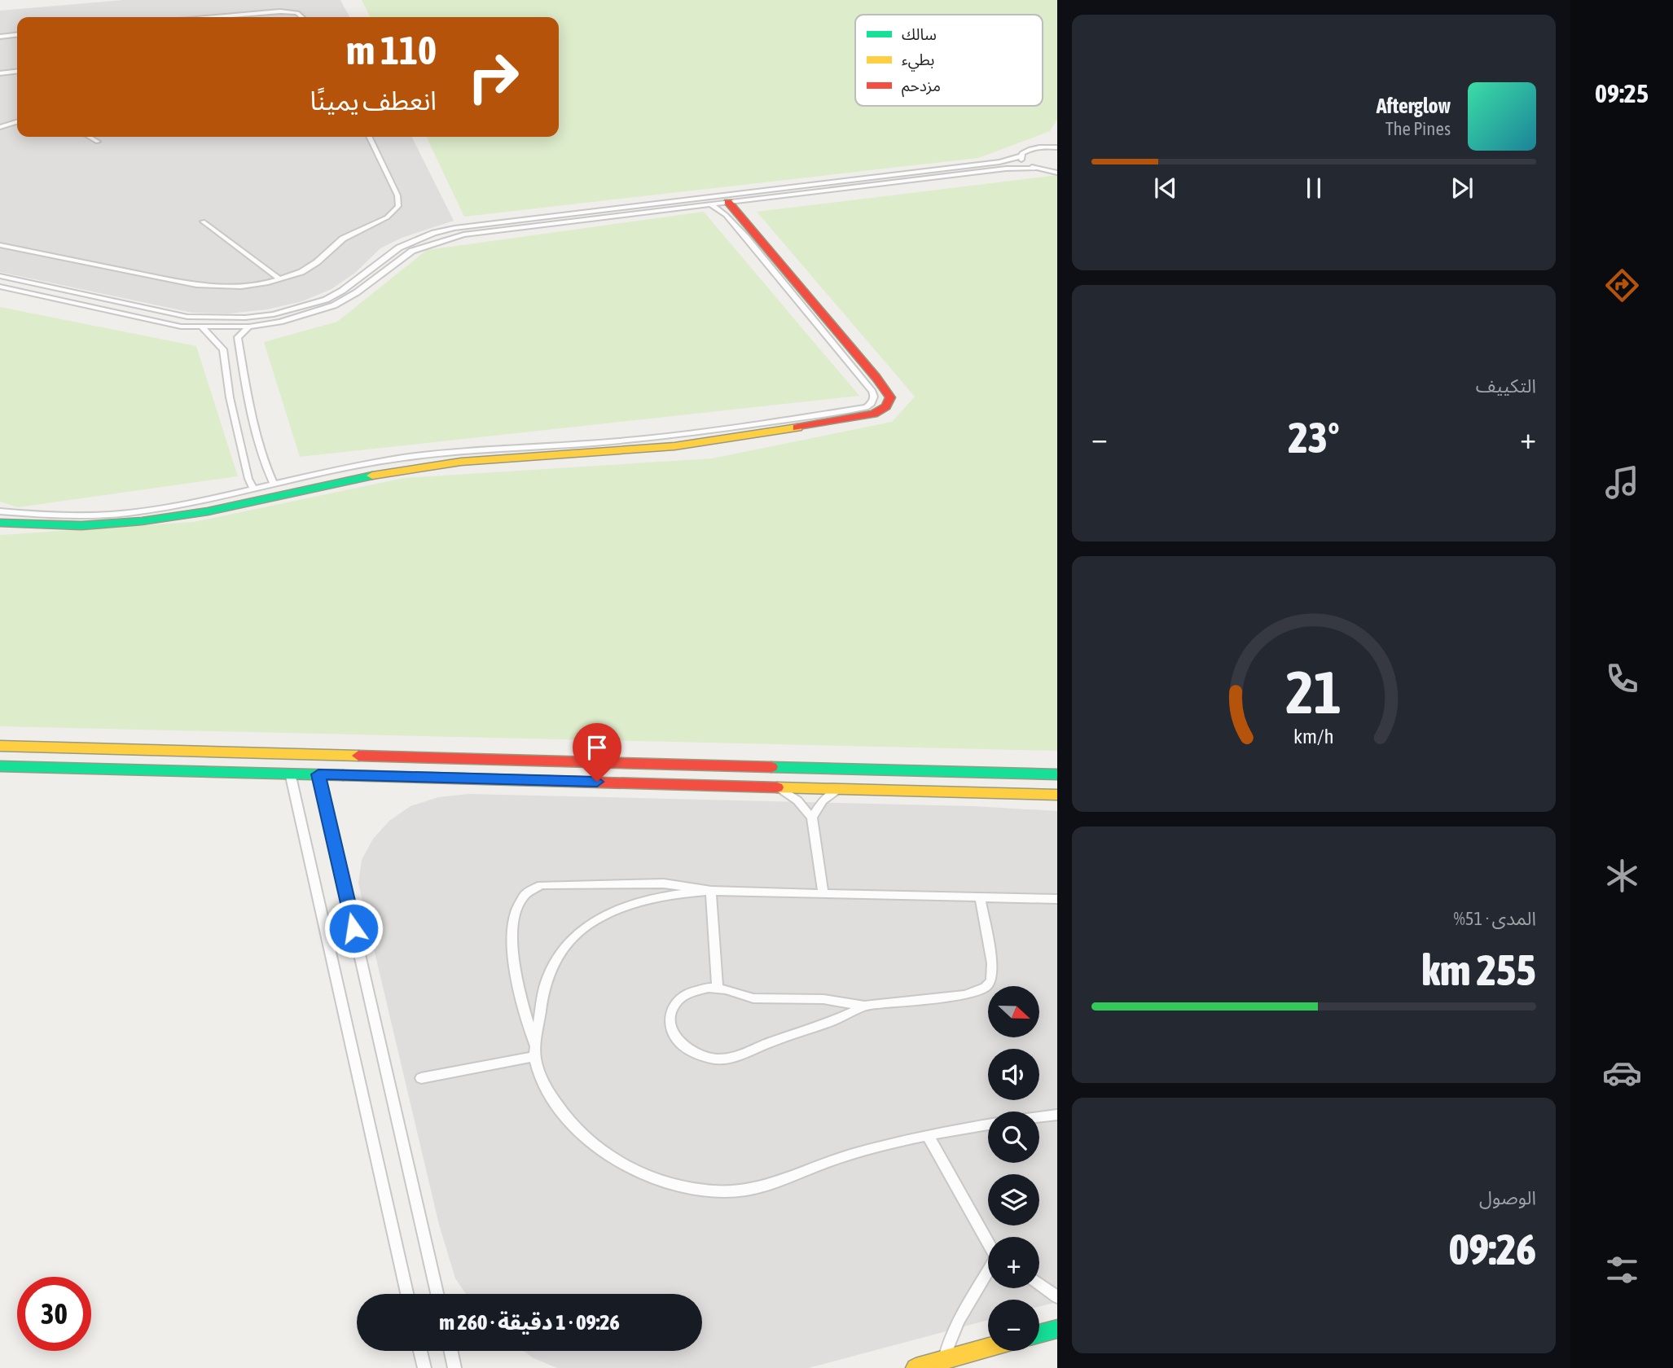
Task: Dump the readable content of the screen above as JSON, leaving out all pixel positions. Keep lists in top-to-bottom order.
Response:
{
  "legend": ["سالك", "بطيء", "مزدحم"],
  "north": "right",
  "page": {
    "tabs": "09:25",
    "turn": ["110 m", "انعطف يمينًا"],
    "song": ["Afterglow", "The Pines"],
    "tile": [
      "التكييف",
      ["المدى · 51%", "255 km"],
      ["الوصول", "09:26"]
    ],
    "heat": ["−", "23°", "+"],
    "map_buttons": ["+", "−"],
    "limit": "30",
    "trip": "09:26 · 1 دقيقة · 260 m",
    "gauge": ["21", "km/h"]
  }
}
